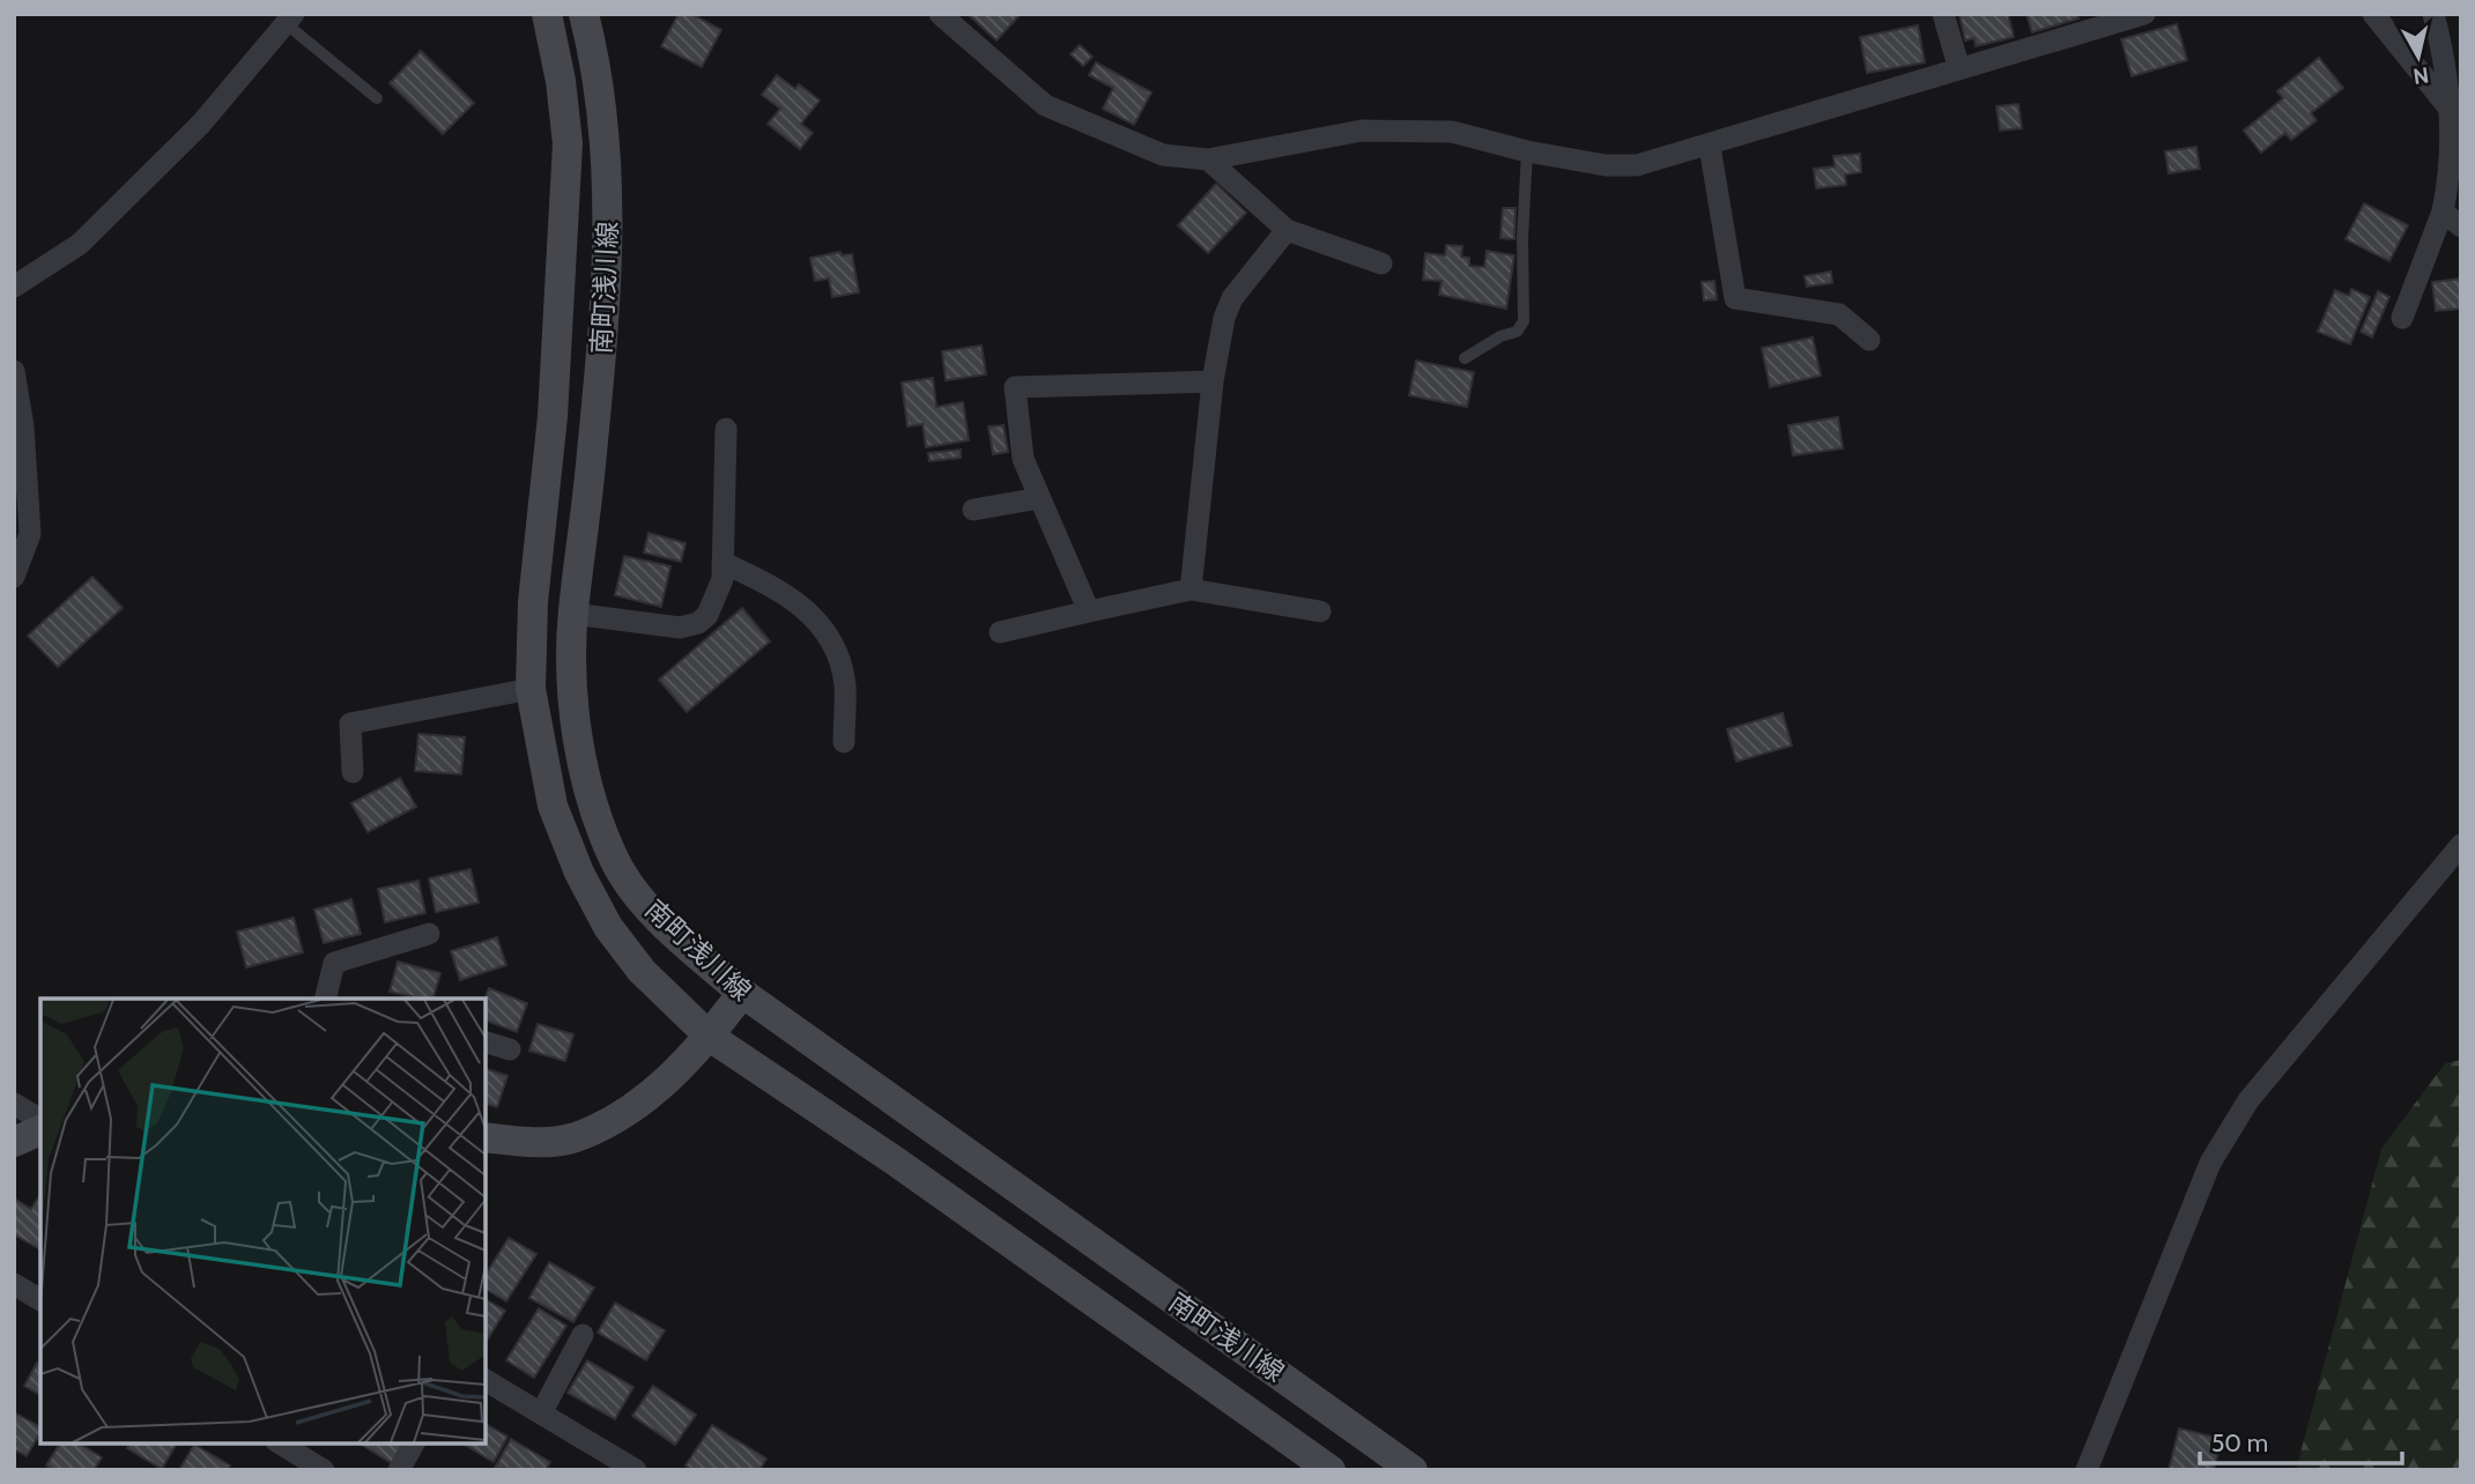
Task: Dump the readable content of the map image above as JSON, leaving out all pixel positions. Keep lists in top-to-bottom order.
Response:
{
  "streets": {
    "street": ["南町浅川線"]
  },
  "scale_bar": "50 m",
  "north": "bottom"
}
